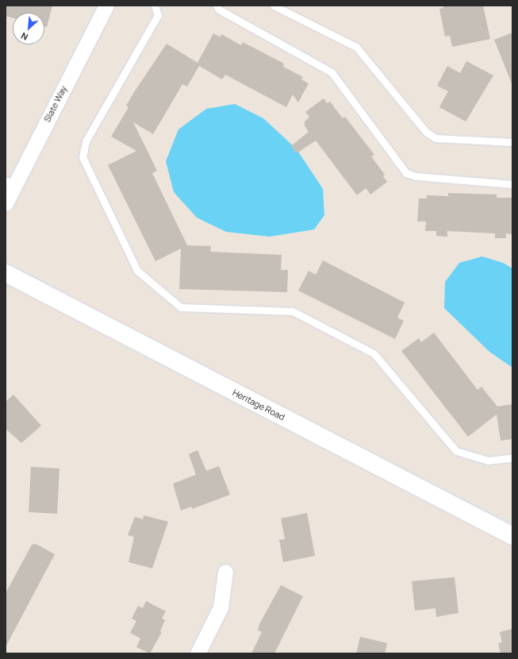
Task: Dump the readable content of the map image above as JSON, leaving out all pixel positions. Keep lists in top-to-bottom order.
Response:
{
  "streets": {
    "main road": ["Heritage Road"],
    "street": ["Slate Way"]
  },
  "north": "bottom left"
}
